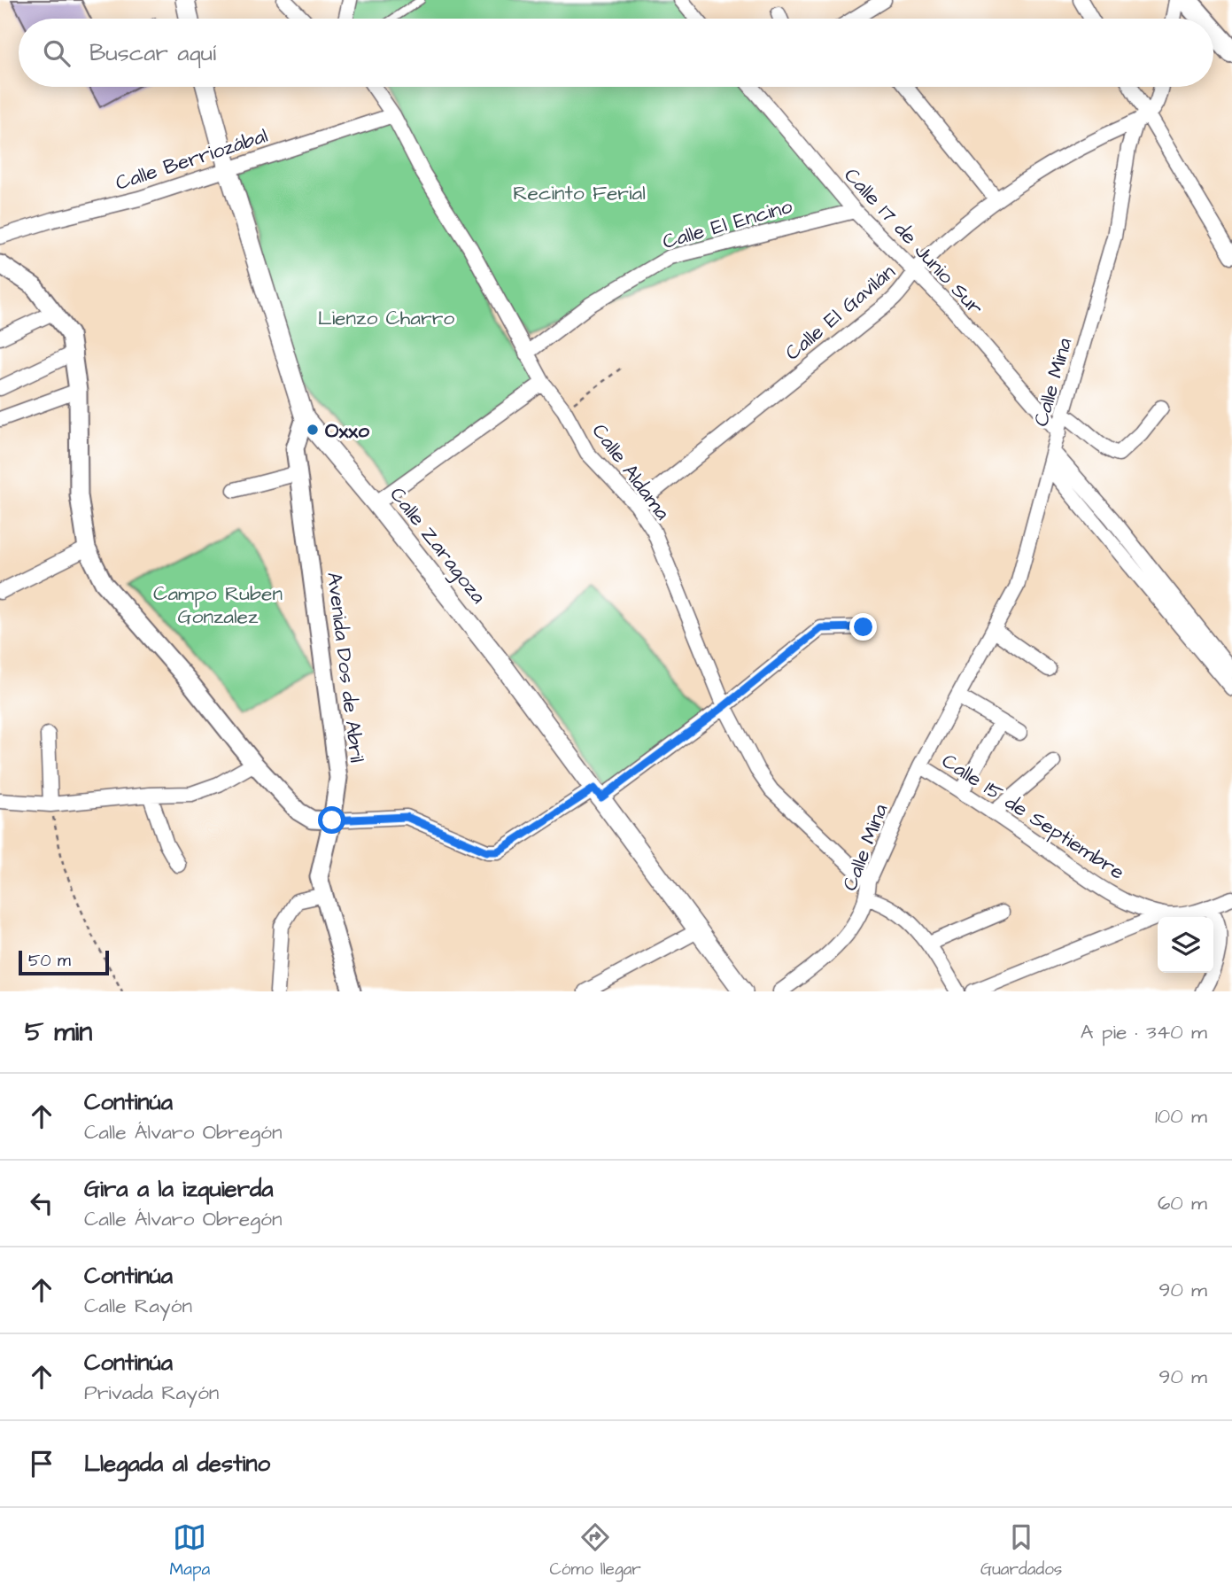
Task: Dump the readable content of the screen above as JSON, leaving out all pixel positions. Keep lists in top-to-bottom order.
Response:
{
  "streets": {
    "main road": ["Calle Zaragoza"],
    "street": [
      "Calle Berriozábal",
      "Calle El Encino",
      "Calle 17 de Junio Sur",
      "Calle El Gavilán",
      "Calle Mina",
      "Calle Aldama",
      "Avenida Dos de Abril",
      "Calle 15 de Septiembre"
    ]
  },
  "crossings": [
    ["Calle Berriozábal", "Calle Aldama"],
    ["Calle Berriozábal", "Calle Zaragoza"],
    ["Calle El Encino", "Calle 17 de Junio Sur"],
    ["Calle El Encino", "Calle Aldama"],
    ["Calle 17 de Junio Sur", "Calle El Gavilán"],
    ["Calle 17 de Junio Sur", "Calle Mina"],
    ["Calle El Gavilán", "Calle Mina"],
    ["Calle El Gavilán", "Calle Aldama"],
    ["Calle Mina", "Calle Aldama"],
    ["Calle Mina", "Calle 15 de Septiembre"],
    ["Calle Zaragoza", "Avenida Dos de Abril"]
  ],
  "parks": ["Recinto Ferial", "Lienzo Charro", "Campo Ruben Gonzalez"],
  "places": ["Oxxo"],
  "scale_bar": "50 m",
  "page": {
    "search": "Buscar aquí",
    "scale": "50 m",
    "heading": ["5 min", "A pie · 340 m"],
    "list": [
      ["Continúa", "Calle Álvaro Obregón", "100 m"],
      ["Gira a la izquierda", "Calle Álvaro Obregón", "60 m"],
      ["Continúa", "Calle Rayón", "90 m"],
      ["Continúa", "Privada Rayón", "90 m"],
      "Llegada al destino"
    ],
    "nav": ["Mapa", "Cómo llegar", "Guardados"]
  }
}
